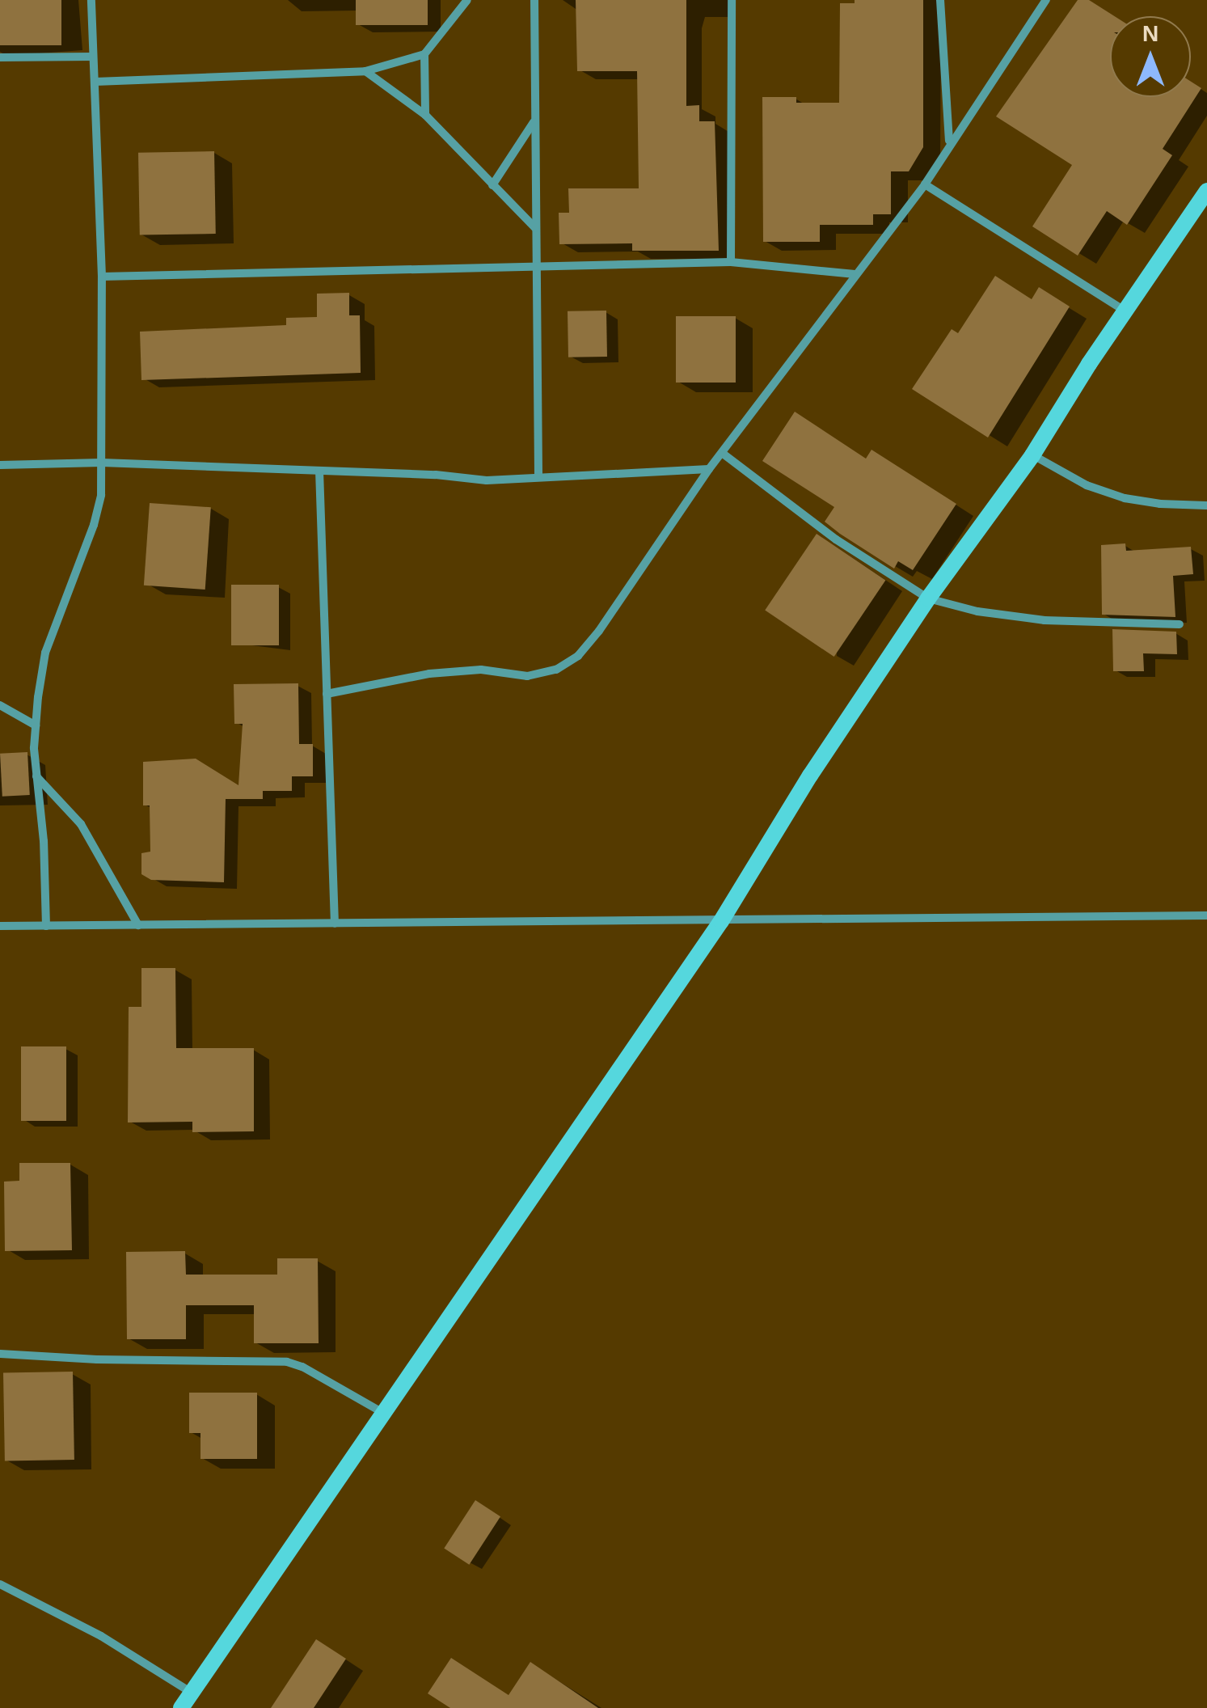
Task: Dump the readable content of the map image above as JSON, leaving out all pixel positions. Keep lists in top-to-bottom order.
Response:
{
  "north": "top"
}
